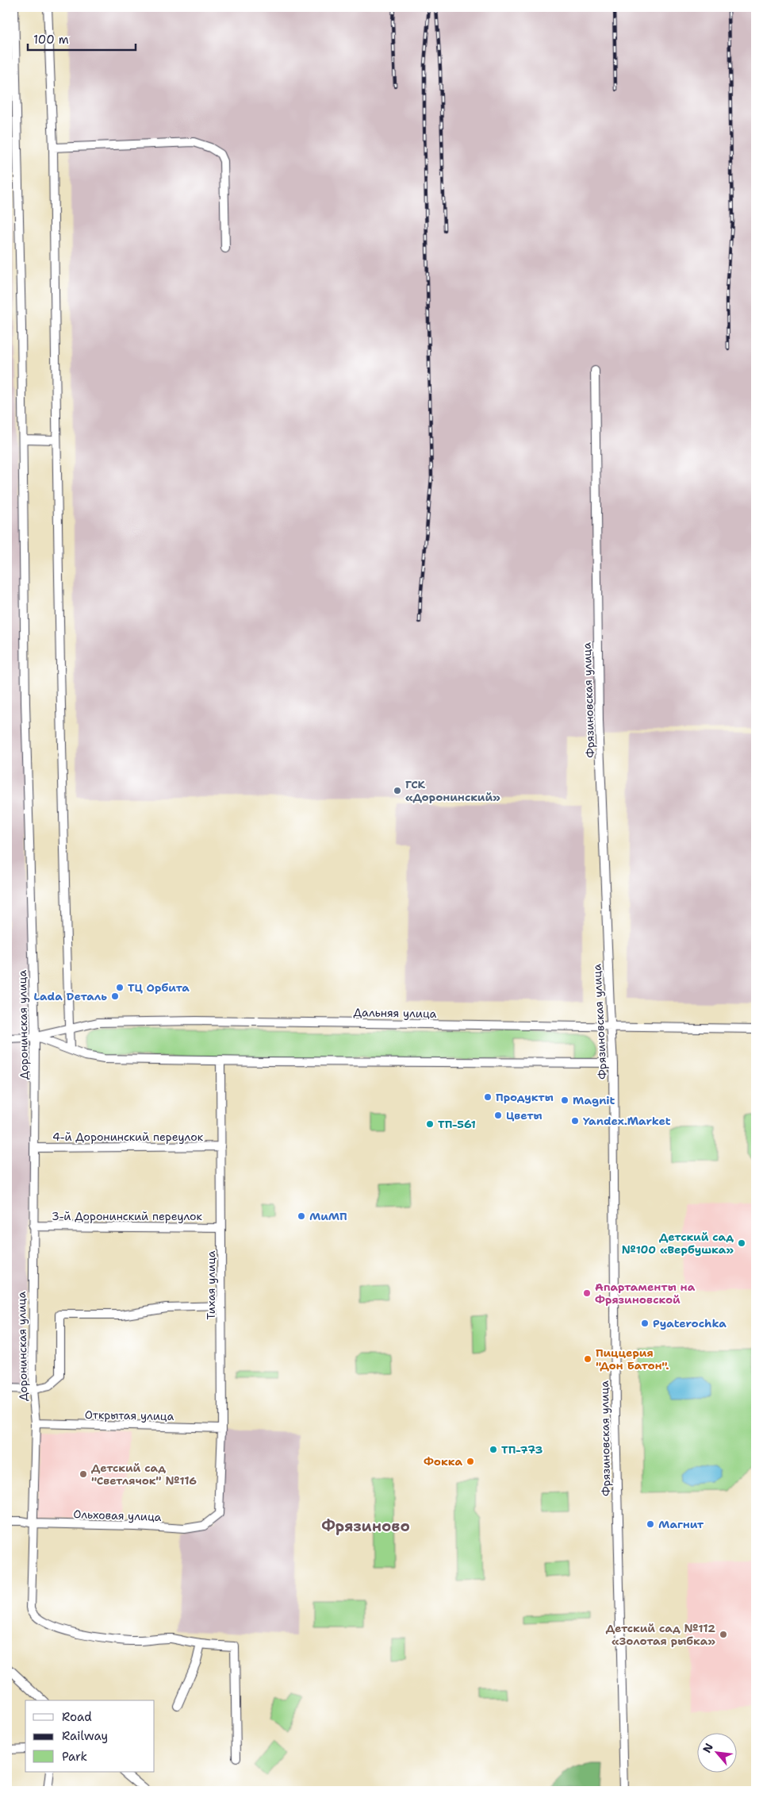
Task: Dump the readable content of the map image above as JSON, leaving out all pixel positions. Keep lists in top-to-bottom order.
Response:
{
  "streets": {
    "street": [
      "Фрязиновская улица",
      "Дальняя улица",
      "Доронинская улица",
      "4-й Доронинский переулок",
      "3-й Доронинский переулок",
      "Тихая улица",
      "Открытая улица",
      "Ольховая улица"
    ]
  },
  "crossings": [
    ["Фрязиновская улица", "Дальняя улица"],
    ["Дальняя улица", "Доронинская улица"],
    ["Дальняя улица", "Тихая улица"],
    ["Доронинская улица", "4-й Доронинский переулок"],
    ["Доронинская улица", "3-й Доронинский переулок"],
    ["Доронинская улица", "Открытая улица"],
    ["Доронинская улица", "Ольховая улица"],
    ["4-й Доронинский переулок", "Тихая улица"],
    ["3-й Доронинский переулок", "Тихая улица"],
    ["Тихая улица", "Открытая улица"],
    ["Тихая улица", "Ольховая улица"]
  ],
  "districts": ["Фрязиново"],
  "places": [
    "ГСК «Доронинский»",
    "ТЦ Орбита",
    "Lada Dеталь",
    "Продукты",
    "Magnit",
    "Цветы",
    "Yandex.Market",
    "ТП-561",
    "МиМП",
    "Детский сад №100 «Вербушка»",
    "Апартаменты на Фрязиновской",
    "Pyaterochka",
    "Пиццерия \"Дон Батон\".",
    "ТП-773",
    "Фокка",
    "Детский сад \"Светлячок\" №116",
    "Магнит",
    "Детский сад №112 «Золотая рыбка»"
  ],
  "legend": ["Road", "Railway", "Park"],
  "scale_bar": "100 m",
  "north": "top left"
}
